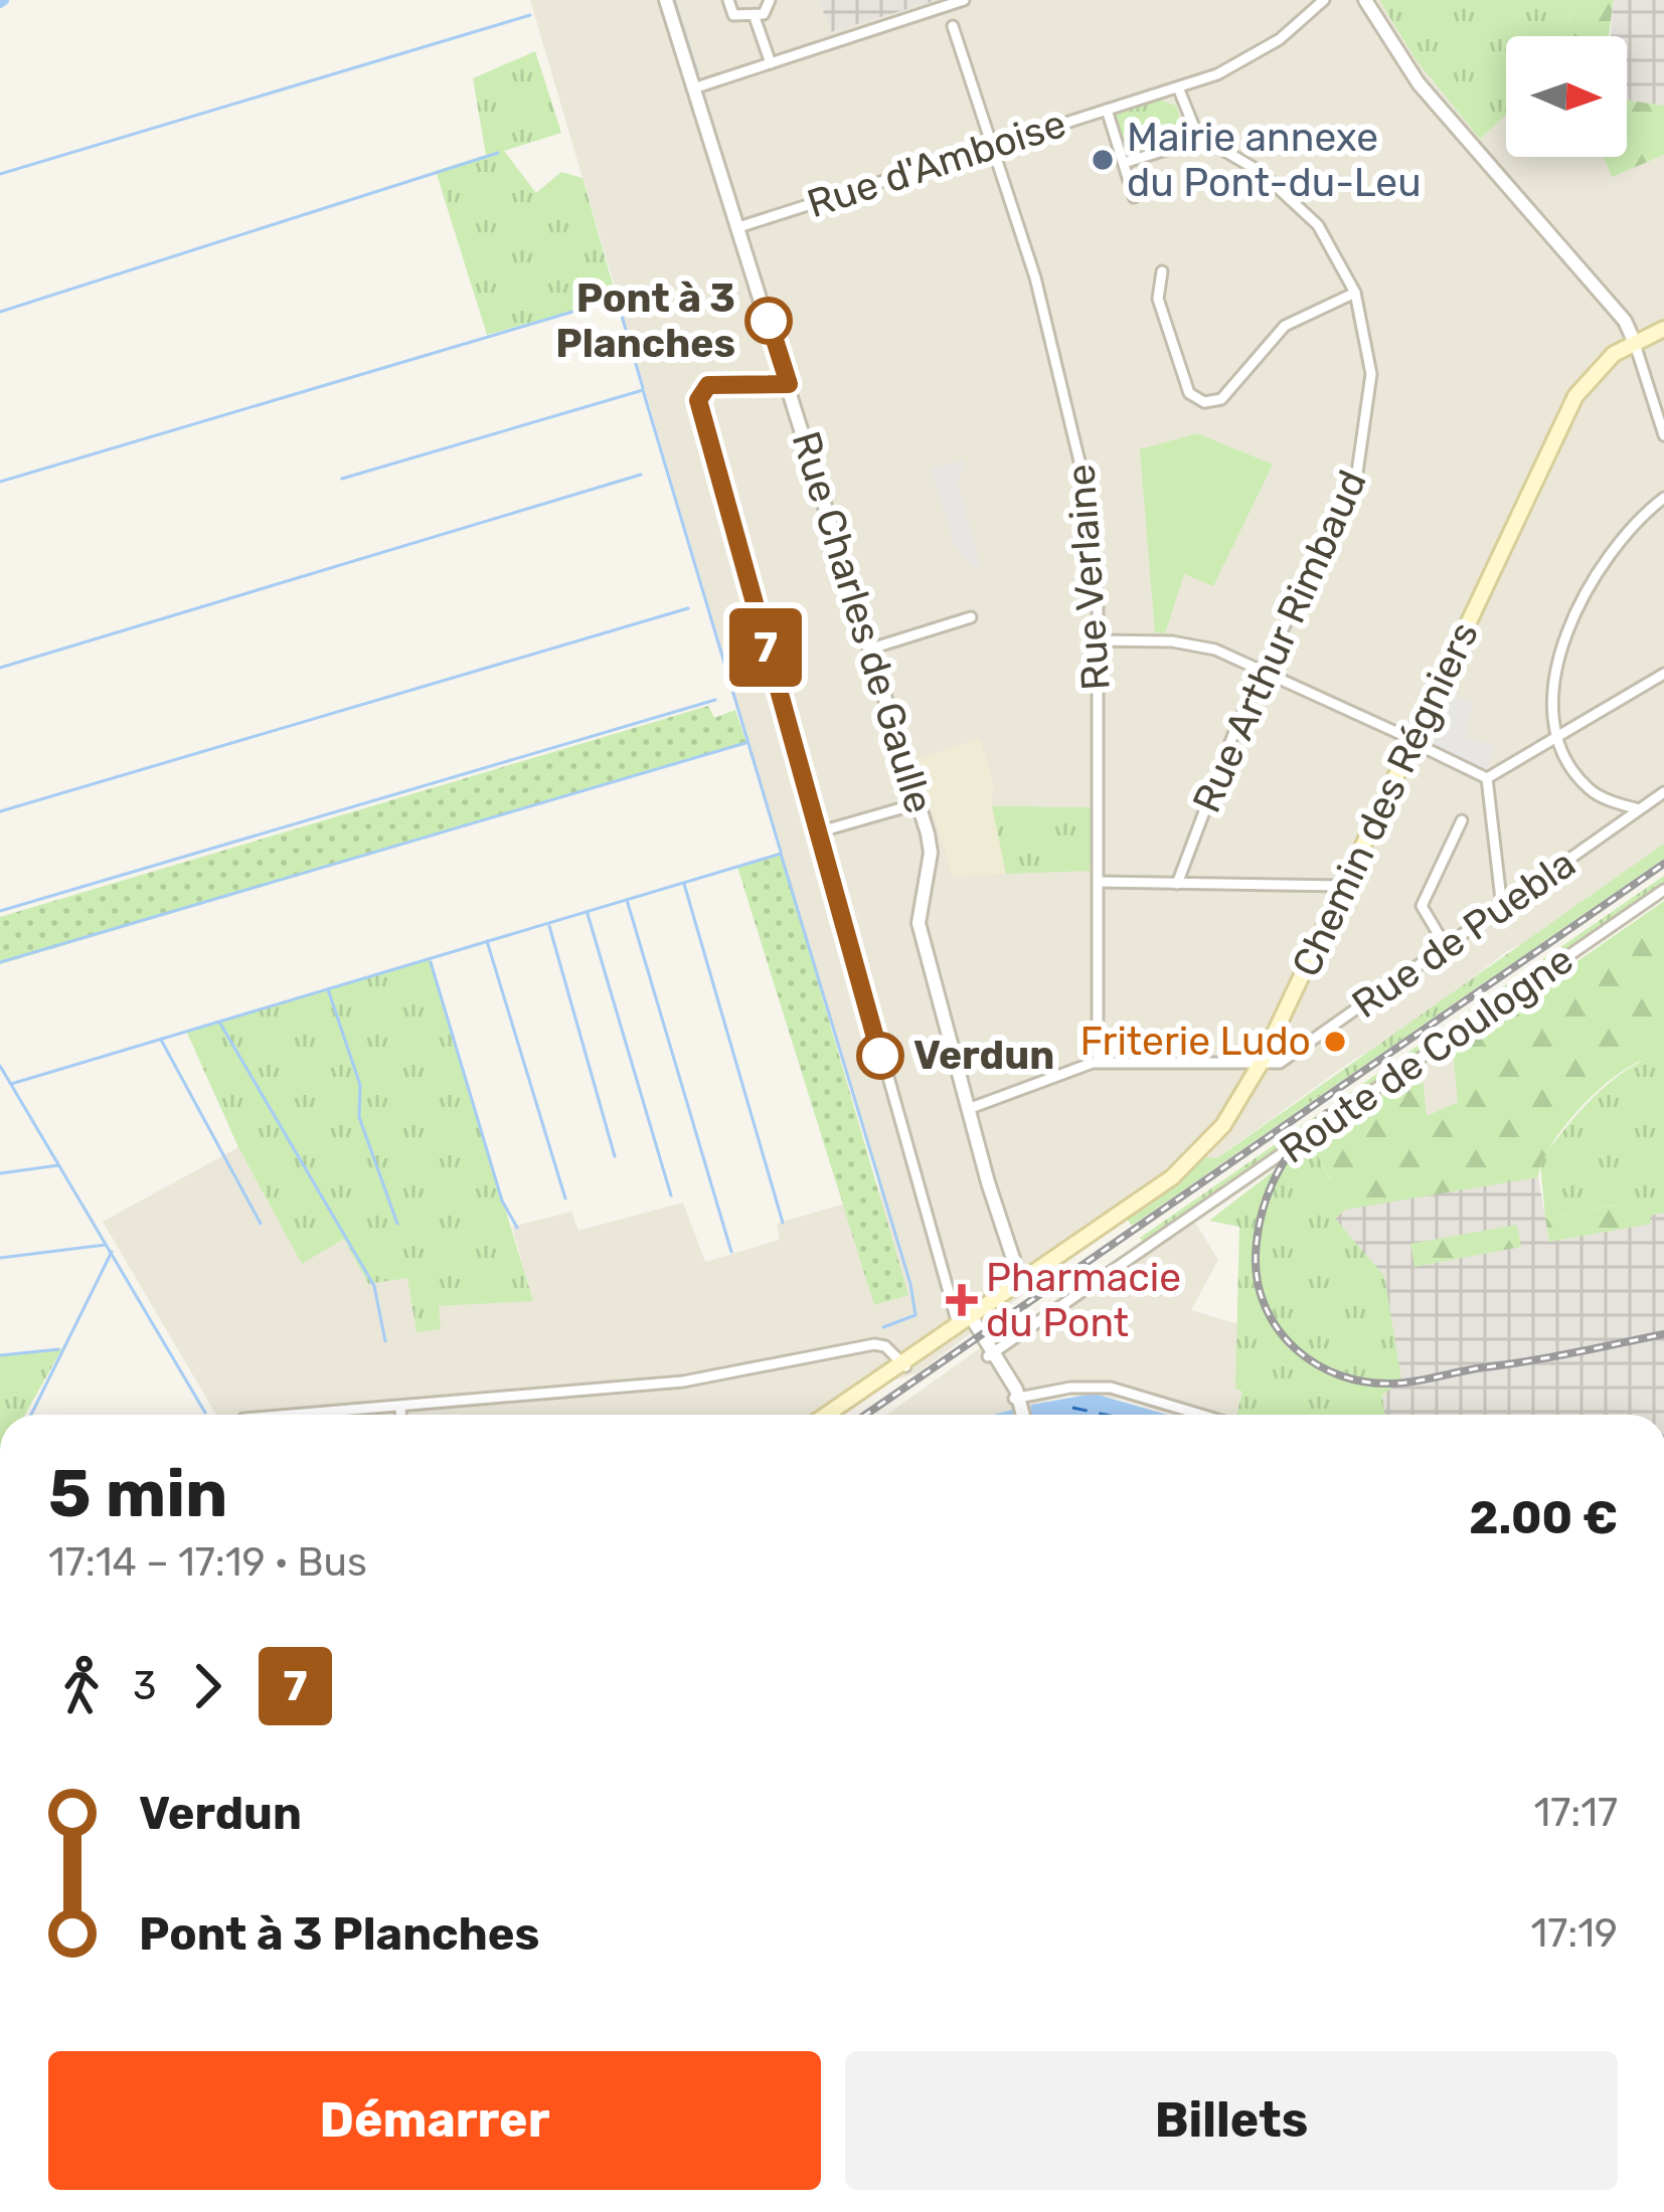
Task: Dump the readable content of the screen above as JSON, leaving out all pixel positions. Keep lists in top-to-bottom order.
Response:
{
  "streets": {
    "main road": ["Chemin des Régniers"],
    "street": [
      "Rue d'Amboise",
      "Rue Verlaine",
      "Rue Charles de Gaulle",
      "Rue Arthur Rimbaud",
      "Rue de Puebla",
      "Route de Coulogne"
    ]
  },
  "crossings": [
    ["Rue d'Amboise", "Rue Verlaine"],
    ["Rue d'Amboise", "Rue Charles de Gaulle"],
    ["Rue Charles de Gaulle", "Chemin des Régniers"],
    ["Chemin des Régniers", "Rue de Puebla"]
  ],
  "places": {
    "other": [
      "Mairie annexe du Pont-du-Leu",
      "Pont à 3 Planches",
      "Friterie Ludo",
      "Verdun"
    ],
    "health": ["Pharmacie du Pont"]
  },
  "lines": ["bus line 7"],
  "north": "right",
  "page": {
    "on_map": "7",
    "heading": ["5 min", "17:14 – 17:19 · Bus", "2.00 €"],
    "legs": ["3", "7"],
    "list": [
      {
        "name": "Verdun",
        "value": "17:17"
      },
      {
        "name": "Pont à 3 Planches",
        "value": "17:19"
      }
    ],
    "buttons": ["Démarrer", "Billets"]
  }
}
